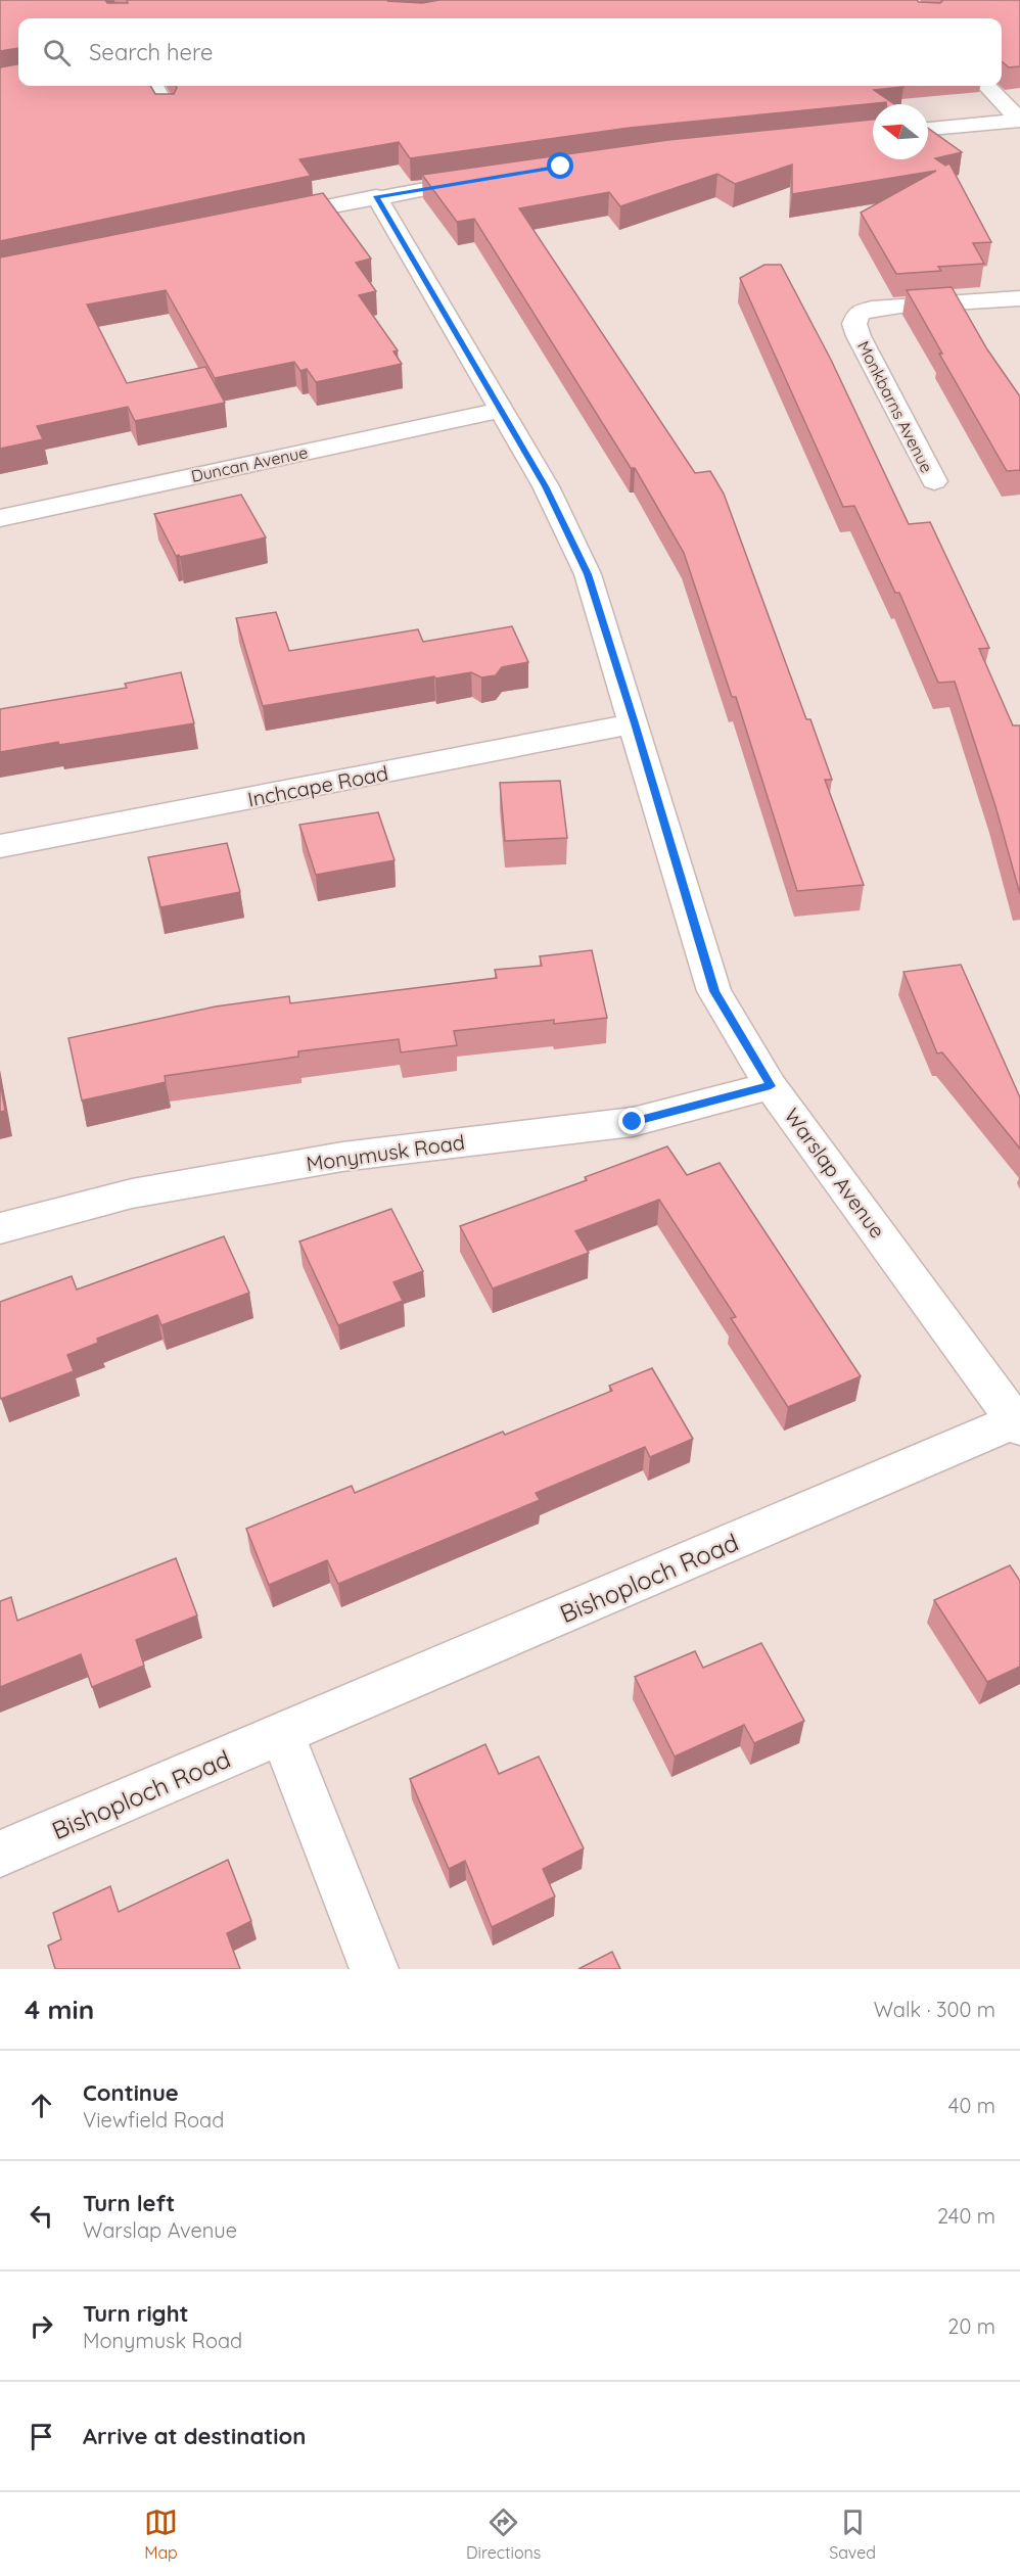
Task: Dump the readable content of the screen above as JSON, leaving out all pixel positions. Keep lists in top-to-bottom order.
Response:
{
  "streets": {
    "street": [
      "Monkbarns Avenue",
      "Duncan Avenue",
      "Inchcape Road",
      "Monymusk Road",
      "Warslap Avenue",
      "Bishoploch Road"
    ]
  },
  "crossings": [
    ["Duncan Avenue", "Warslap Avenue"],
    ["Inchcape Road", "Warslap Avenue"],
    ["Monymusk Road", "Warslap Avenue"],
    ["Warslap Avenue", "Bishoploch Road"]
  ],
  "north": "left",
  "page": {
    "search": "Search here",
    "heading": ["4 min", "Walk · 300 m"],
    "list": [
      ["Continue", "Viewfield Road", "40 m"],
      ["Turn left", "Warslap Avenue", "240 m"],
      ["Turn right", "Monymusk Road", "20 m"],
      "Arrive at destination"
    ],
    "nav": ["Map", "Directions", "Saved"]
  }
}
